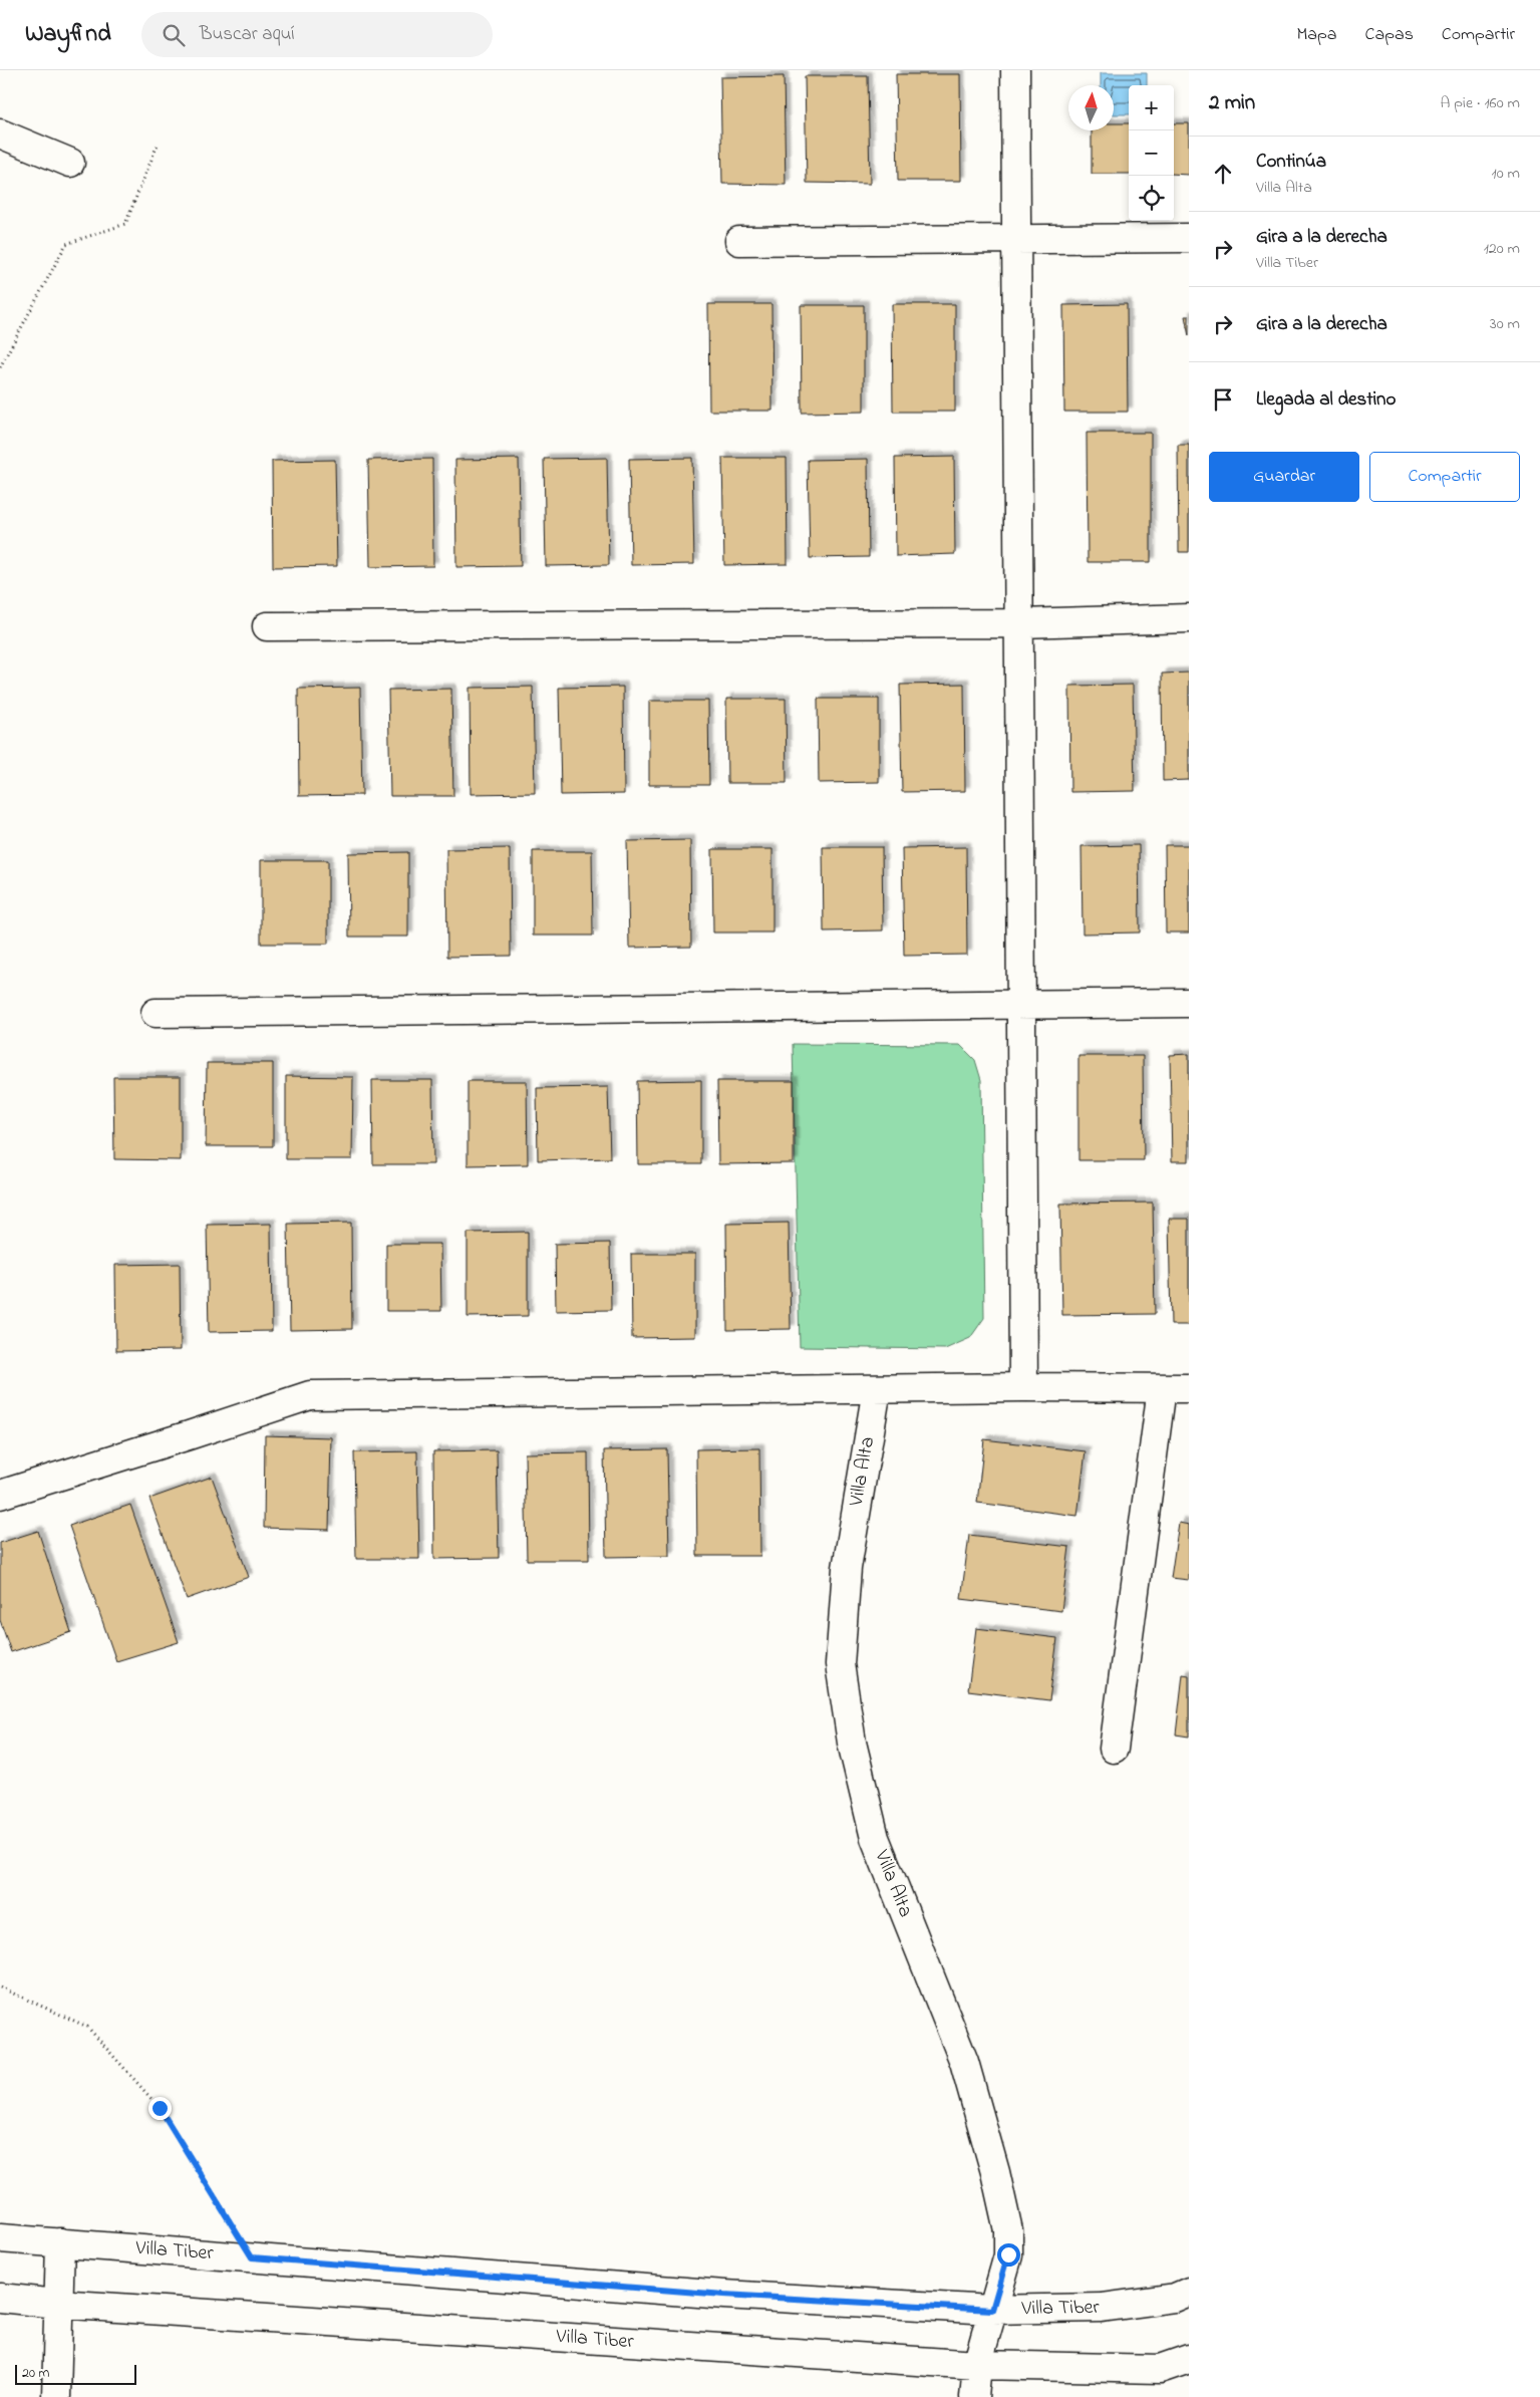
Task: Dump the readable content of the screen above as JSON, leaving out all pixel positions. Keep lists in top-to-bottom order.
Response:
{
  "streets": {
    "street": ["Villa Alta", "Villa Tiber"]
  },
  "crossings": [
    ["Villa Alta", "Villa Tiber"]
  ],
  "scale_bar": "20 m",
  "north": "top",
  "page": {
    "header": "Wayfind",
    "search": "Buscar aquí",
    "nav": ["Mapa", "Capas", "Compartir"],
    "heading": ["2 min", "A pie · 160 m"],
    "map_buttons": ["+", "−"],
    "list": [
      ["Continúa", "Villa Alta", "10 m"],
      ["Gira a la derecha", "Villa Tiber", "120 m"],
      ["Gira a la derecha", "30 m"],
      "Llegada al destino"
    ],
    "buttons": ["Guardar", "Compartir"],
    "scale": "20 m"
  }
}
